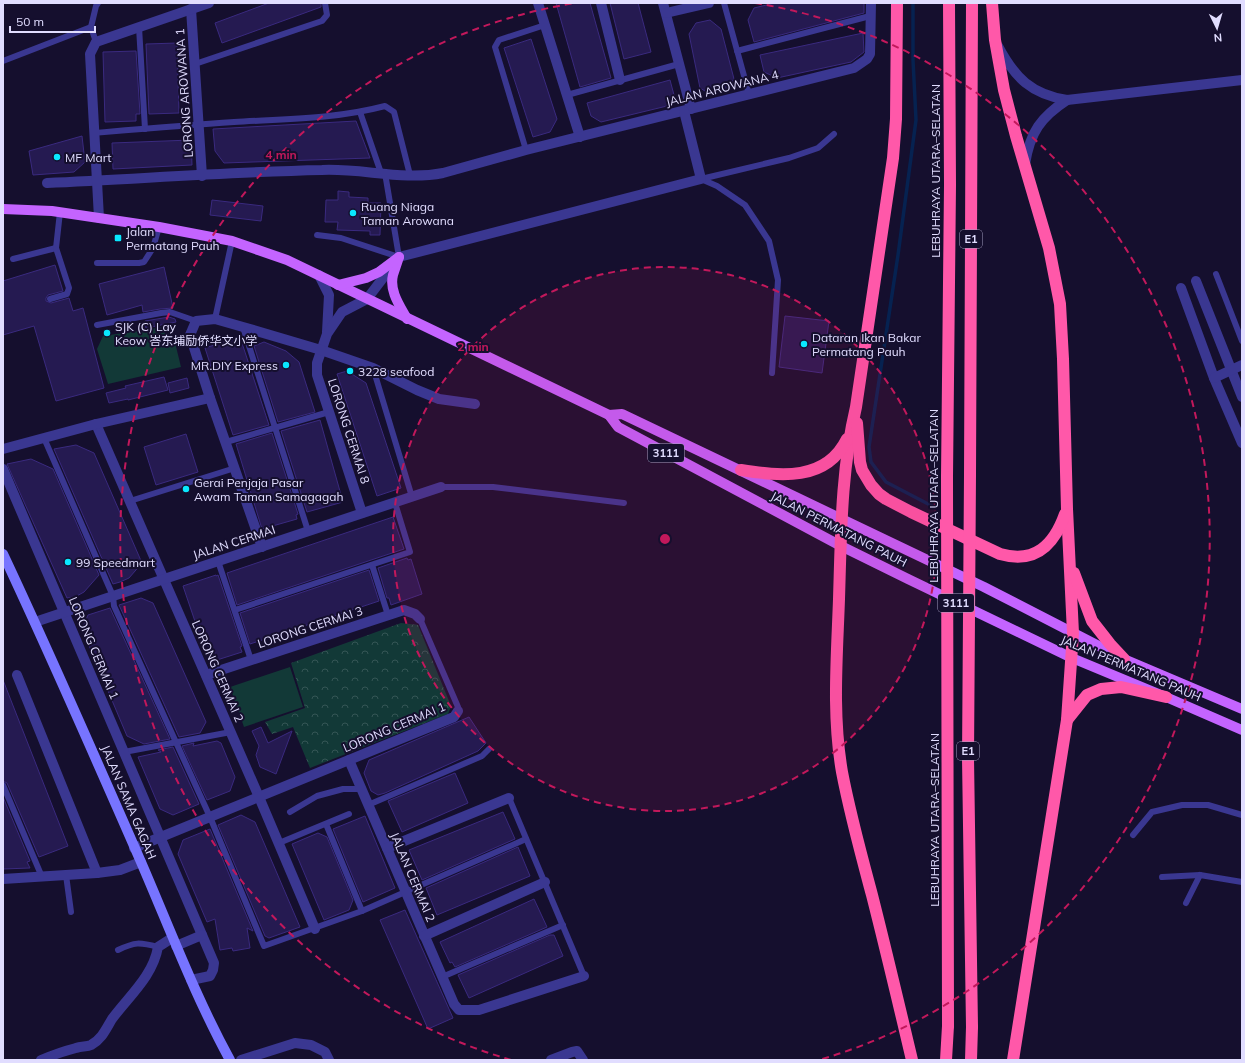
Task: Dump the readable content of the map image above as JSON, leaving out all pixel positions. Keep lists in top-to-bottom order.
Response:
{
  "streets": {
    "highway": ["LEBUHRAYA UTARA–SELATAN", "E1"],
    "main road": ["3111", "JALAN PERMATANG PAUH"],
    "street": [
      "JALAN AROWANA 4",
      "LORONG AROWANA 1",
      "LORONG CERMAI 8",
      "JALAN CERMAI",
      "LORONG CERMAI 3",
      "LORONG CERMAI 1",
      "LORONG CERMAI 2",
      "JALAN SAMA GAGAH",
      "JALAN CERMAI 2"
    ]
  },
  "crossings": [
    ["LORONG CERMAI 8", "JALAN PERMATANG PAUH"],
    ["LORONG CERMAI 8", "JALAN CERMAI"],
    ["JALAN CERMAI", "LORONG CERMAI 1"],
    ["JALAN CERMAI", "LORONG CERMAI 2"],
    ["JALAN CERMAI", "JALAN SAMA GAGAH"],
    ["LORONG CERMAI 3", "LORONG CERMAI 2"],
    ["LORONG CERMAI 1", "LORONG CERMAI 2"],
    ["LORONG CERMAI 1", "JALAN SAMA GAGAH"],
    ["LORONG CERMAI 1", "JALAN CERMAI 2"]
  ],
  "places": {
    "other": [
      "MF Mart",
      "Ruang Niaga Taman Arowana",
      "SJK (C) Lay Keow 峇东埔励侨华文小学",
      "Dataran Ikan Bakar Permatang Pauh",
      "MR.DIY Express",
      "3228 seafood",
      "Gerai Penjaja Pasar Awam Taman Samagagah",
      "99 Speedmart"
    ],
    "transit": ["Jalan Permatang Pauh"]
  },
  "scale_bar": "50 m",
  "north": "bottom",
  "rings": ["4 min", "2 min"]
}
